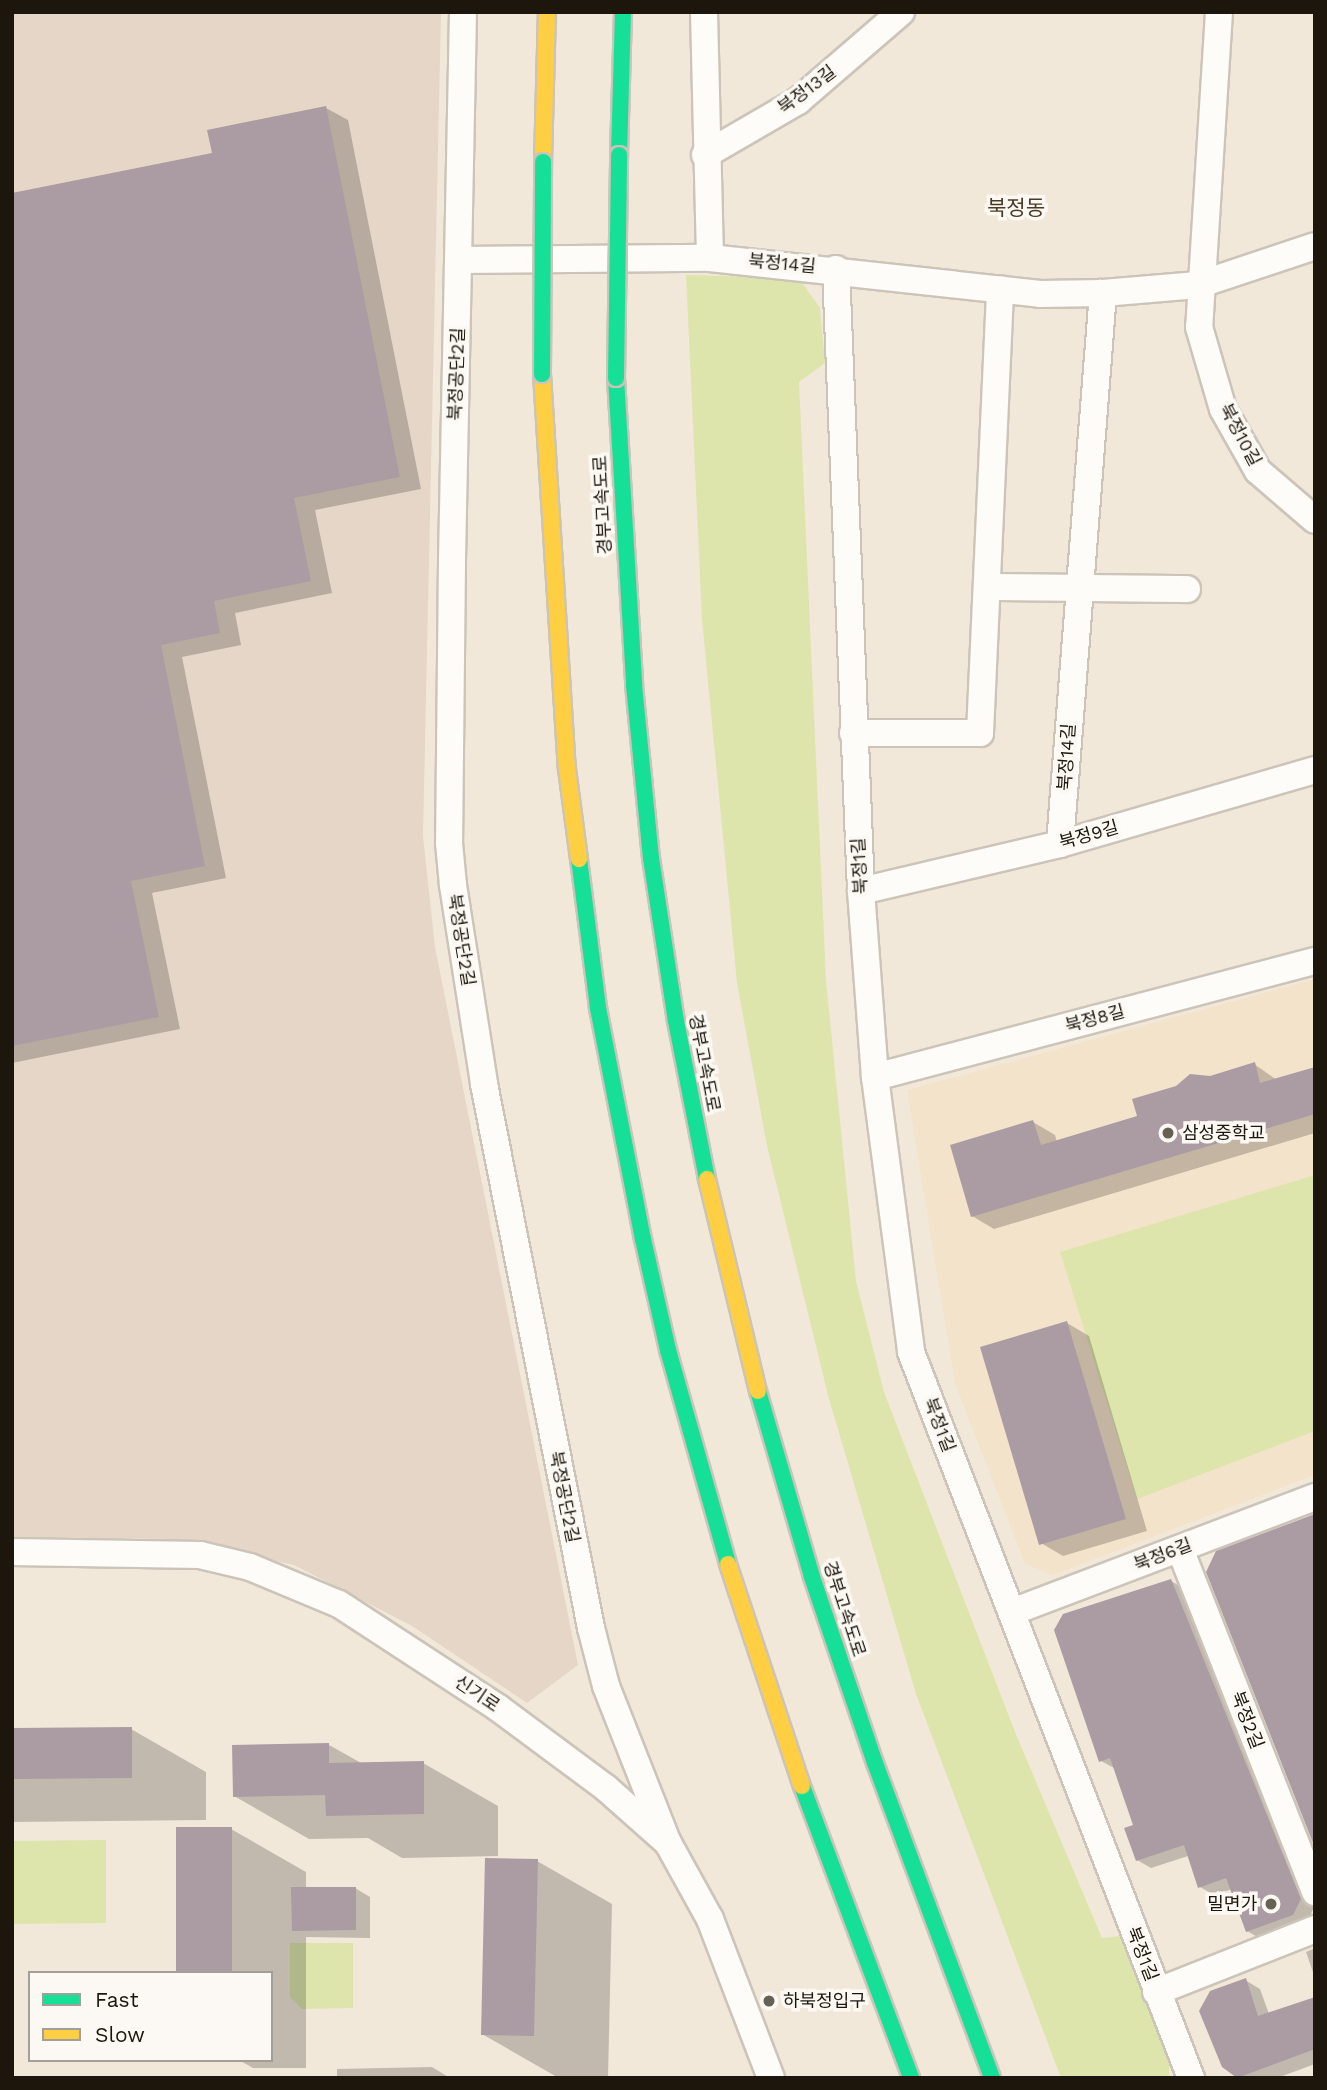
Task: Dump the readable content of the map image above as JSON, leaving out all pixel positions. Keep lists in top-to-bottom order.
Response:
{
  "streets": {
    "highway": ["경부고속도로"],
    "street": [
      "북정13길",
      "북정14길",
      "북정공단2길",
      "북정10길",
      "북정9길",
      "북정1길",
      "북정8길",
      "북정6길",
      "신기로",
      "북정2길"
    ]
  },
  "crossings": [
    ["북정14길", "북정공단2길"],
    ["북정14길", "북정10길"],
    ["북정14길", "북정9길"],
    ["북정14길", "북정1길"],
    ["북정공단2길", "신기로"],
    ["북정9길", "북정1길"],
    ["북정1길", "북정8길"],
    ["북정1길", "북정6길"],
    ["북정6길", "북정2길"]
  ],
  "districts": ["북정동"],
  "places": ["삼성중학교", "밀면가", "하북정입구"],
  "legend": ["Fast", "Slow"]
}
